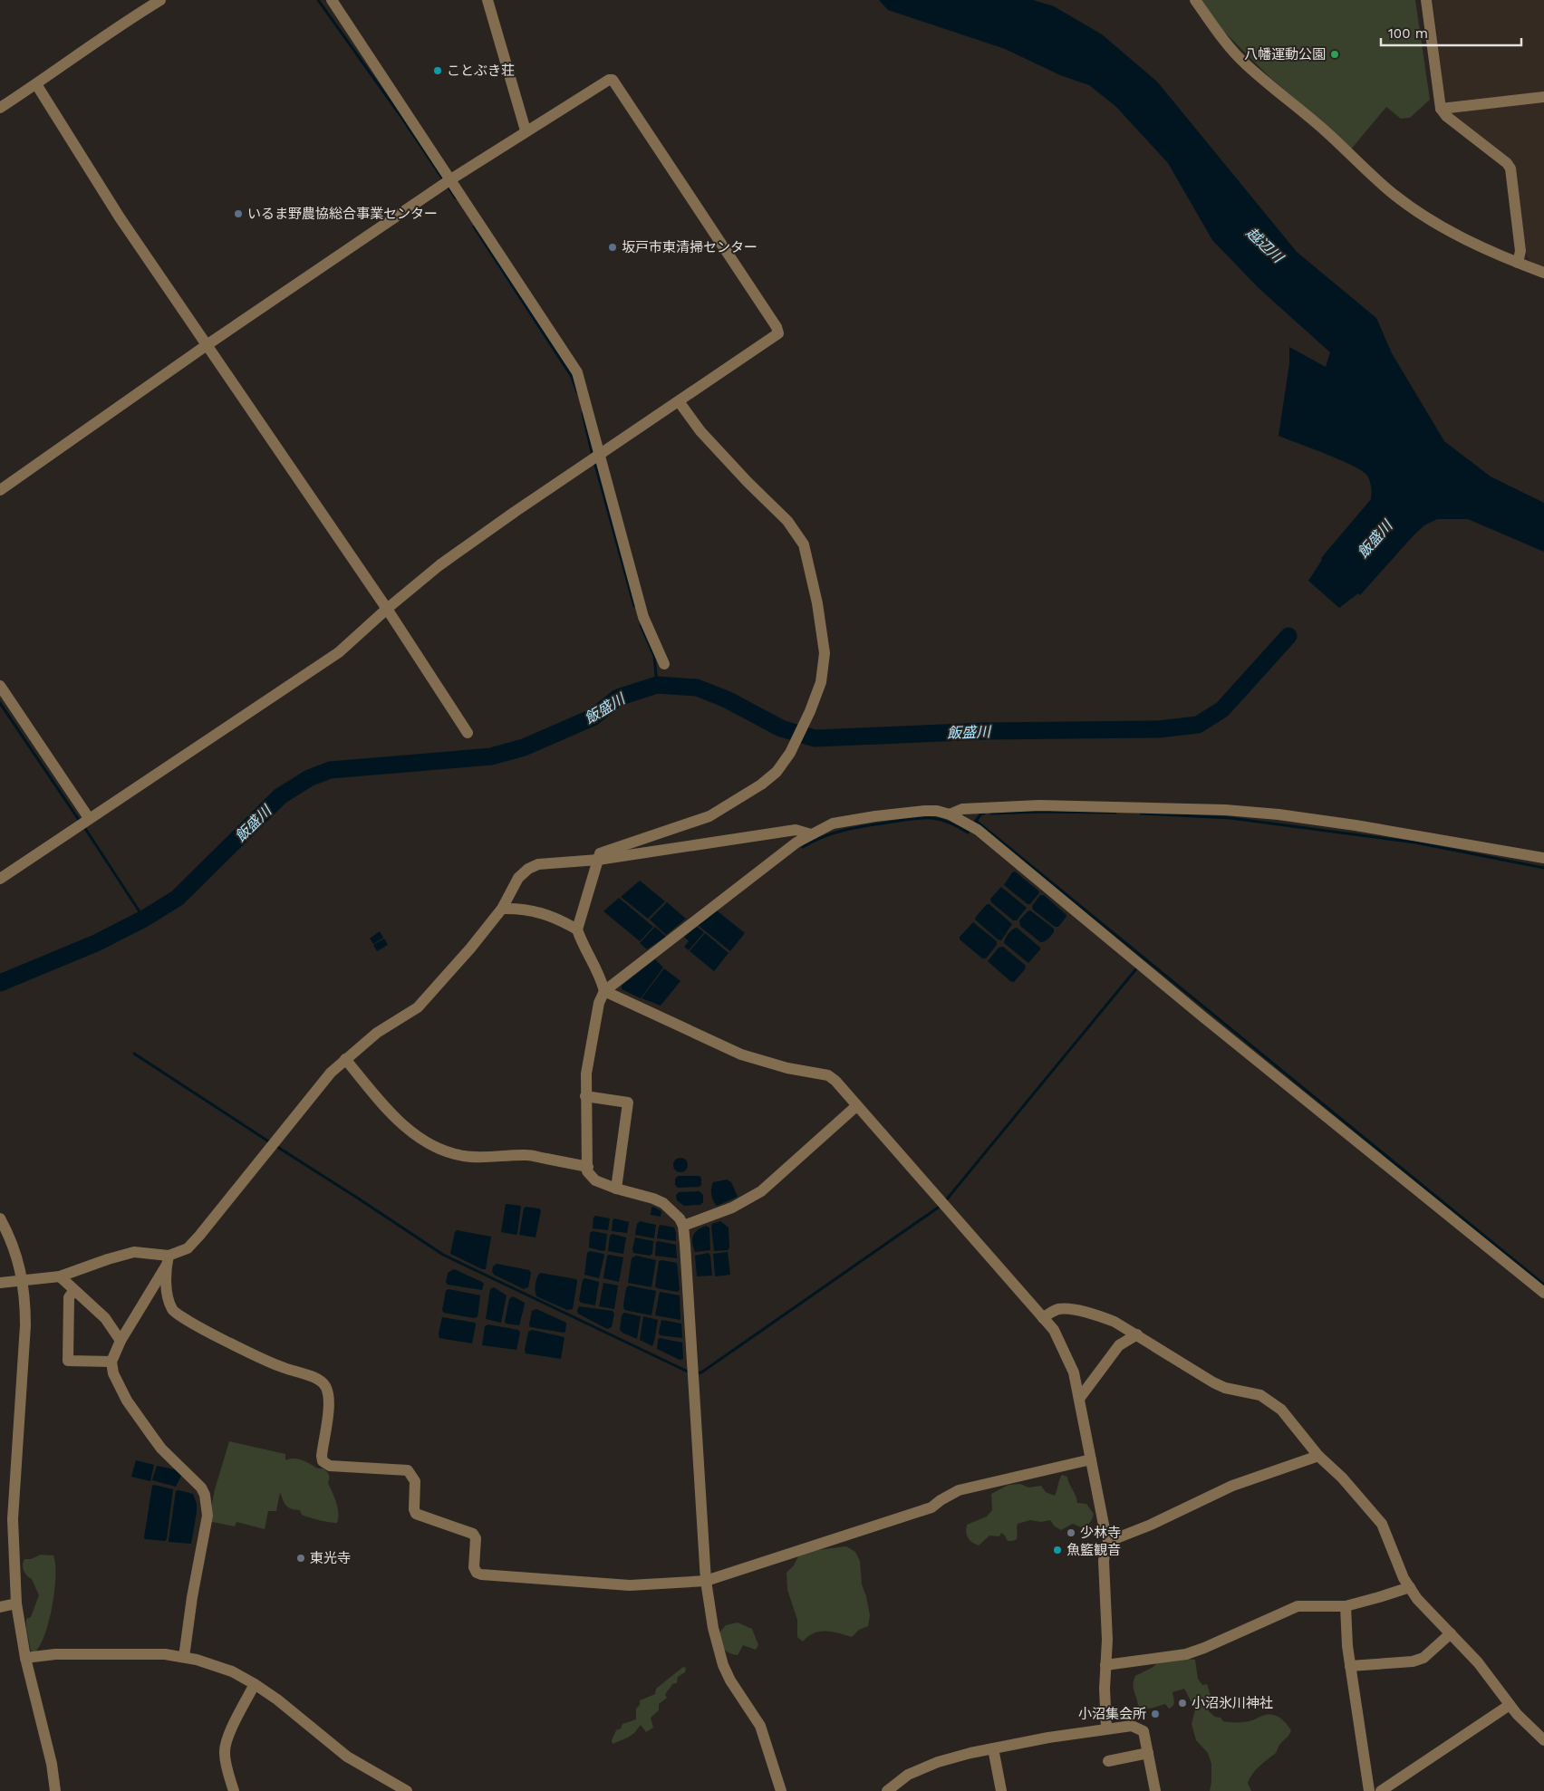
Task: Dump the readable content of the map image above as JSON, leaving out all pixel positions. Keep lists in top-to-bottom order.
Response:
{
  "water": ["越辺川", "飯盛川"],
  "places": [
    "八幡運動公園",
    "ことぶき荘",
    "いるま野農協総合事業センター",
    "坂戸市東清掃センター",
    "少林寺",
    "魚籃観音",
    "東光寺",
    "小沼氷川神社",
    "小沼集会所"
  ],
  "scale_bar": "100 m"
}
